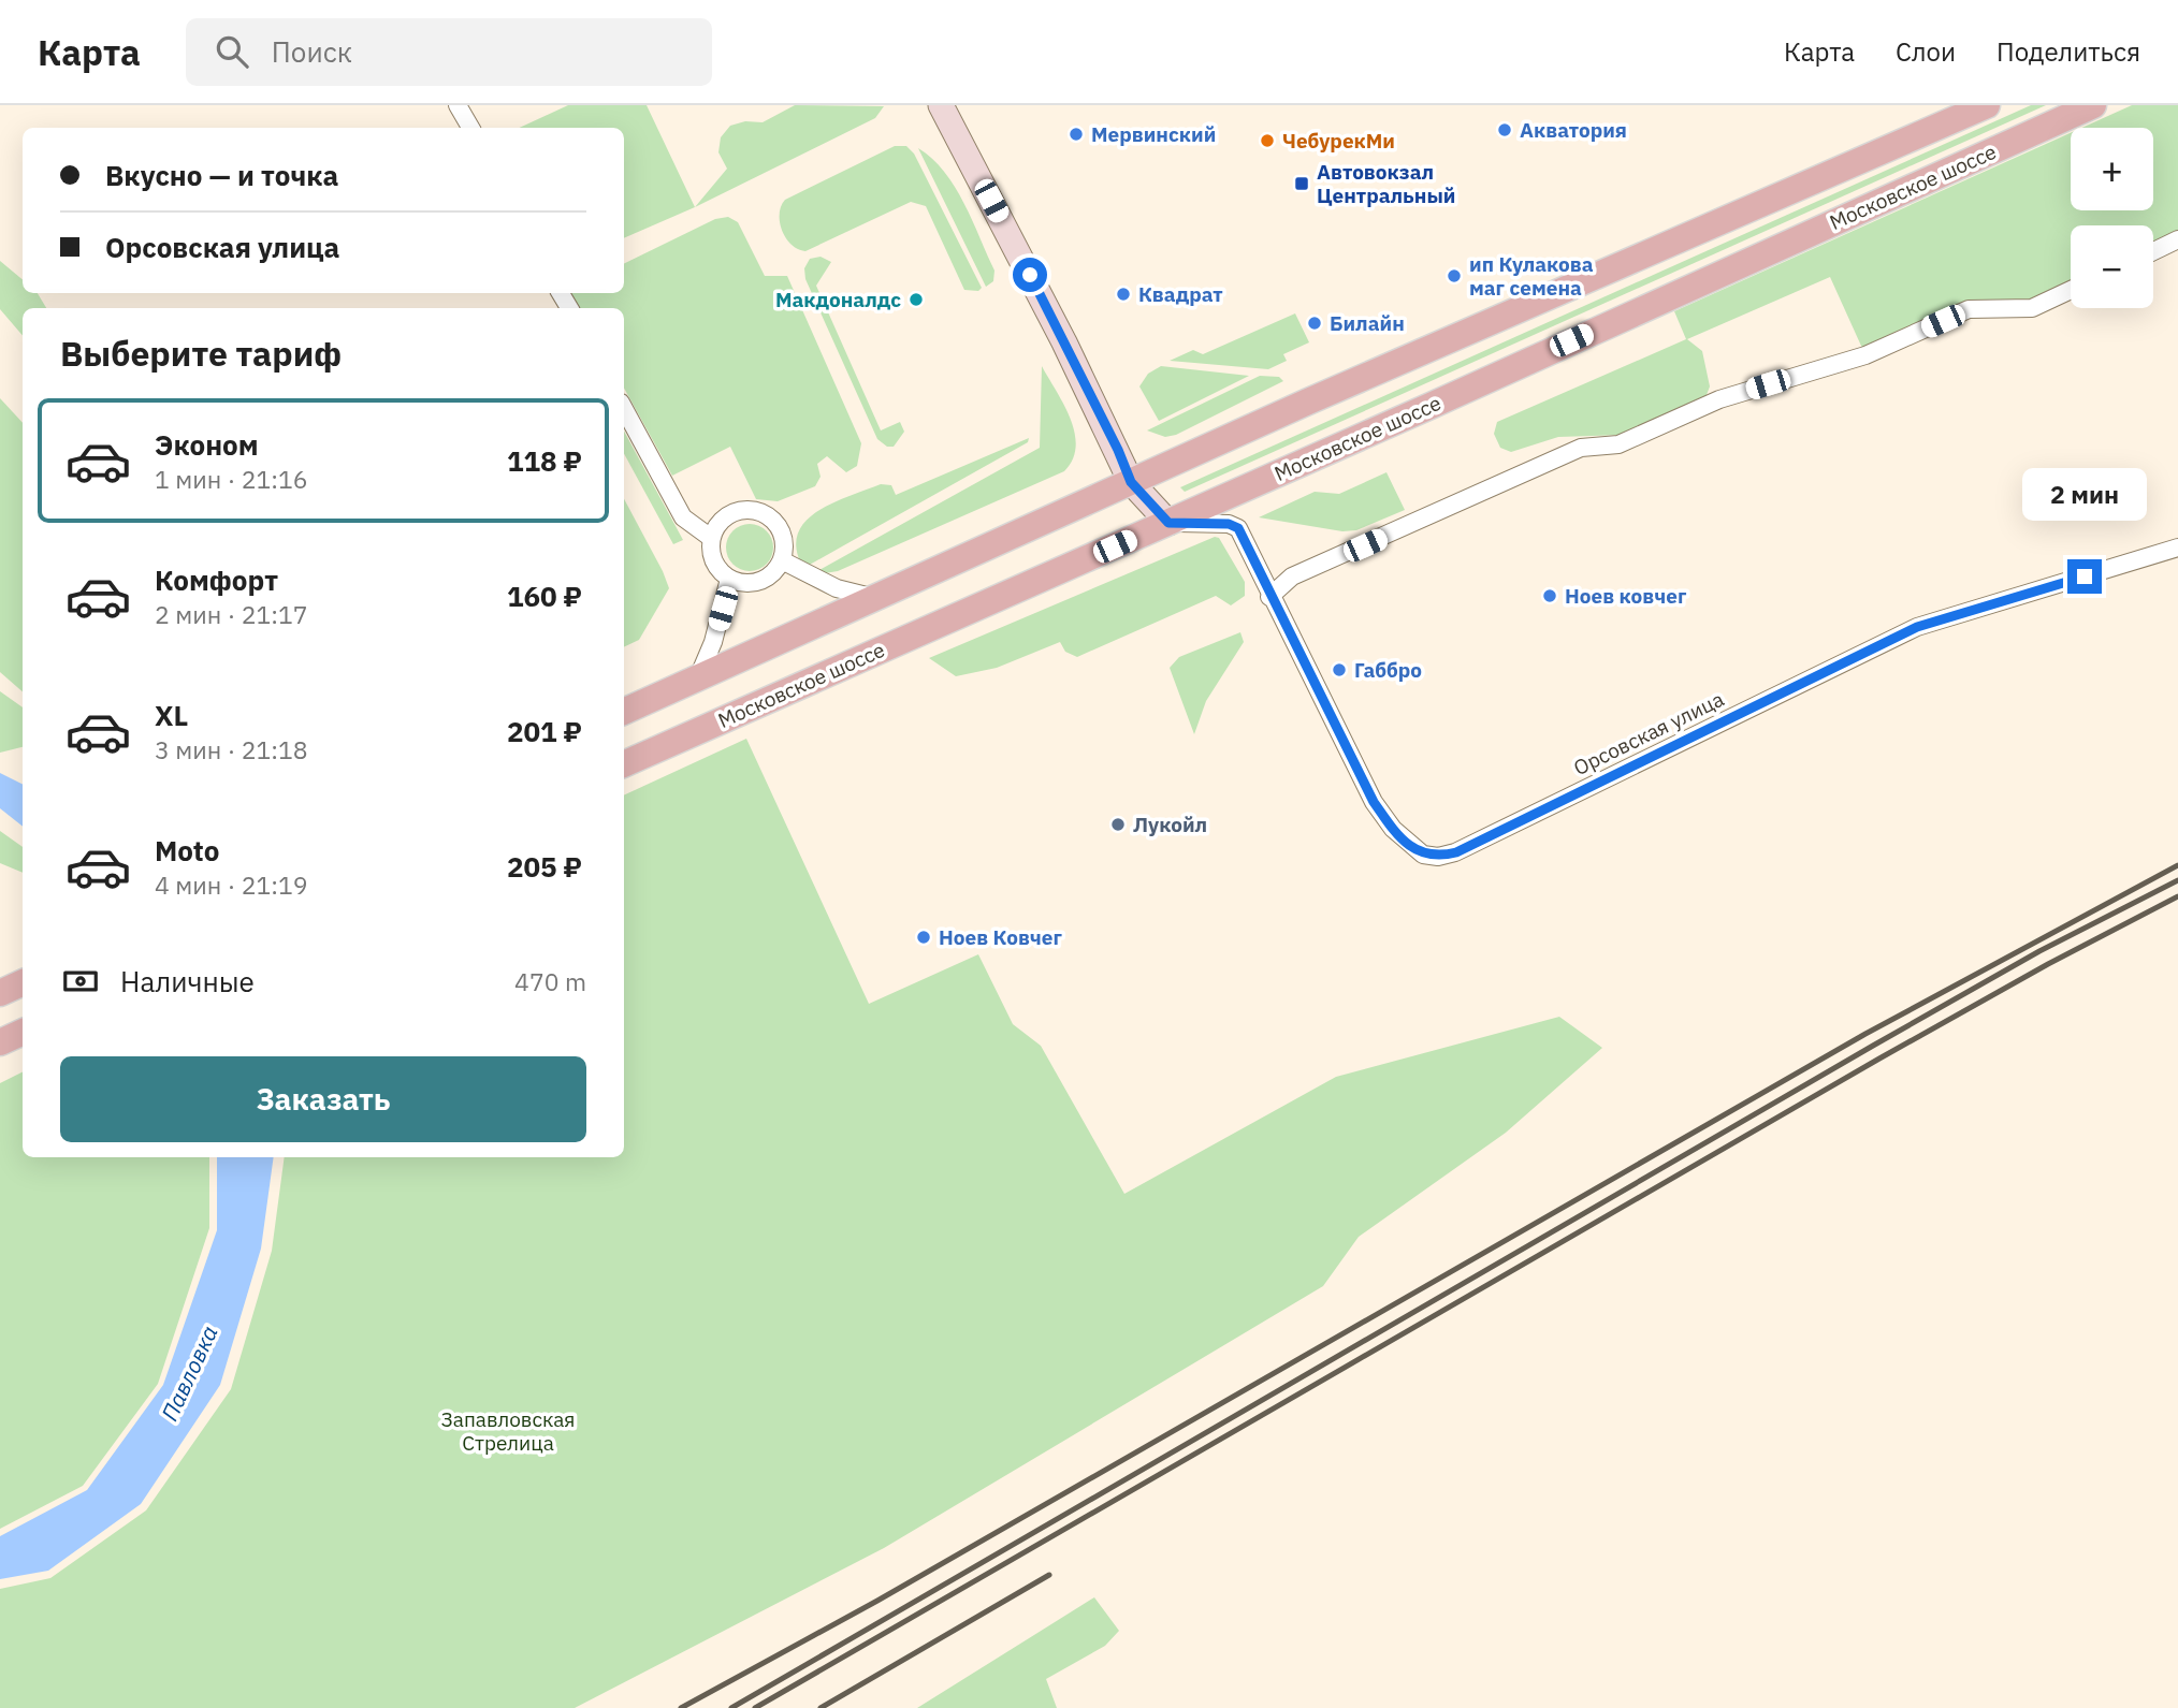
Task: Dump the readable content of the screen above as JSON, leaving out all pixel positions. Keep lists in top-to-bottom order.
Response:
{
  "streets": {
    "main road": ["Московское шоссе"],
    "street": ["Орсовская улица"]
  },
  "crossings": [
    ["Московское шоссе", "Орсовская улица"]
  ],
  "water": ["Павловка"],
  "parks": ["Запавловская Стрелица"],
  "places": {
    "other": [
      "Акватория",
      "Мервинский",
      "ЧебурекМи",
      "ип Кулакова маг семена",
      "Квадрат",
      "Макдоналдс",
      "Билайн",
      "Ноев ковчег",
      "Габбро",
      "Лукойл",
      "Ноев Ковчег"
    ],
    "transit": ["Автовокзал Центральный"]
  },
  "page": {
    "header": "Карта",
    "search": "Поиск",
    "nav": ["Карта", "Слои", "Поделиться"],
    "map_buttons": ["+", "−"],
    "banner": ["Вкусно — и точка", "Орсовская улица"],
    "heading": "Выберите тариф",
    "list": [
      {
        "name": "Эконом",
        "note": "1 мин · 21:16",
        "value": "118 ₽"
      },
      {
        "name": "Комфорт",
        "note": "2 мин · 21:17",
        "value": "160 ₽"
      },
      {
        "name": "XL",
        "note": "3 мин · 21:18",
        "value": "201 ₽"
      },
      {
        "name": "Moto",
        "note": "4 мин · 21:19",
        "value": "205 ₽"
      }
    ],
    "bubble": "2 мин",
    "pay": ["Наличные", "470 m"],
    "buttons": "Заказать"
  }
}
